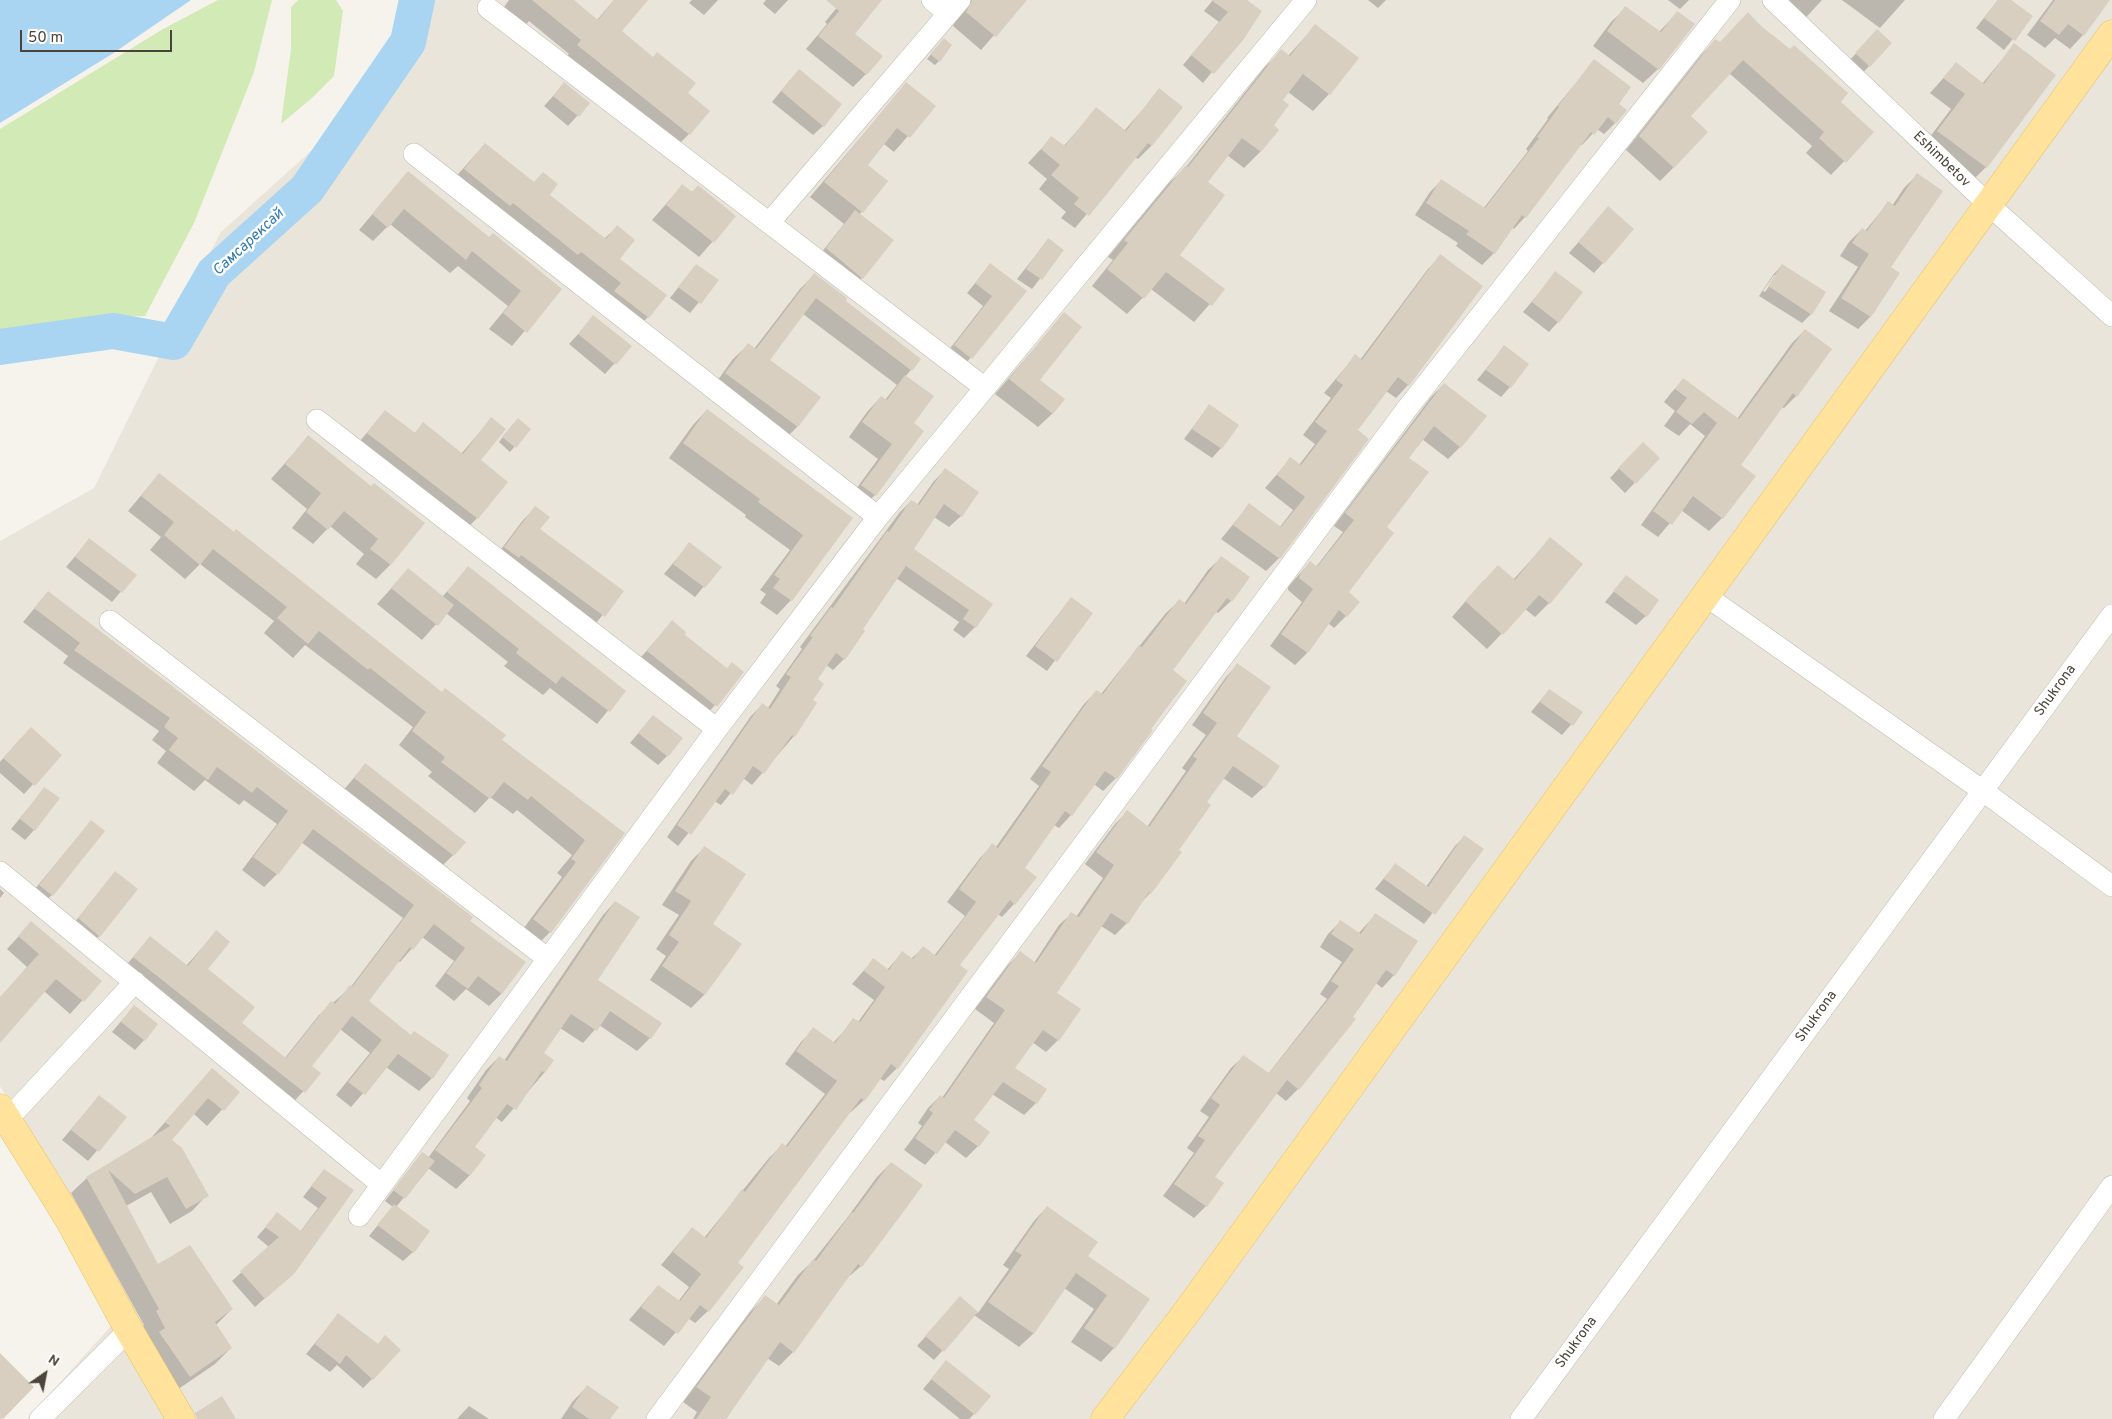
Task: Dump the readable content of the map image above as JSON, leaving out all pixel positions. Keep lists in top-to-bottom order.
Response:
{
  "streets": {
    "street": ["Eshimbetov", "Shukrona"]
  },
  "water": ["Самсарексай"],
  "scale_bar": "50 m",
  "north": "top right"
}
